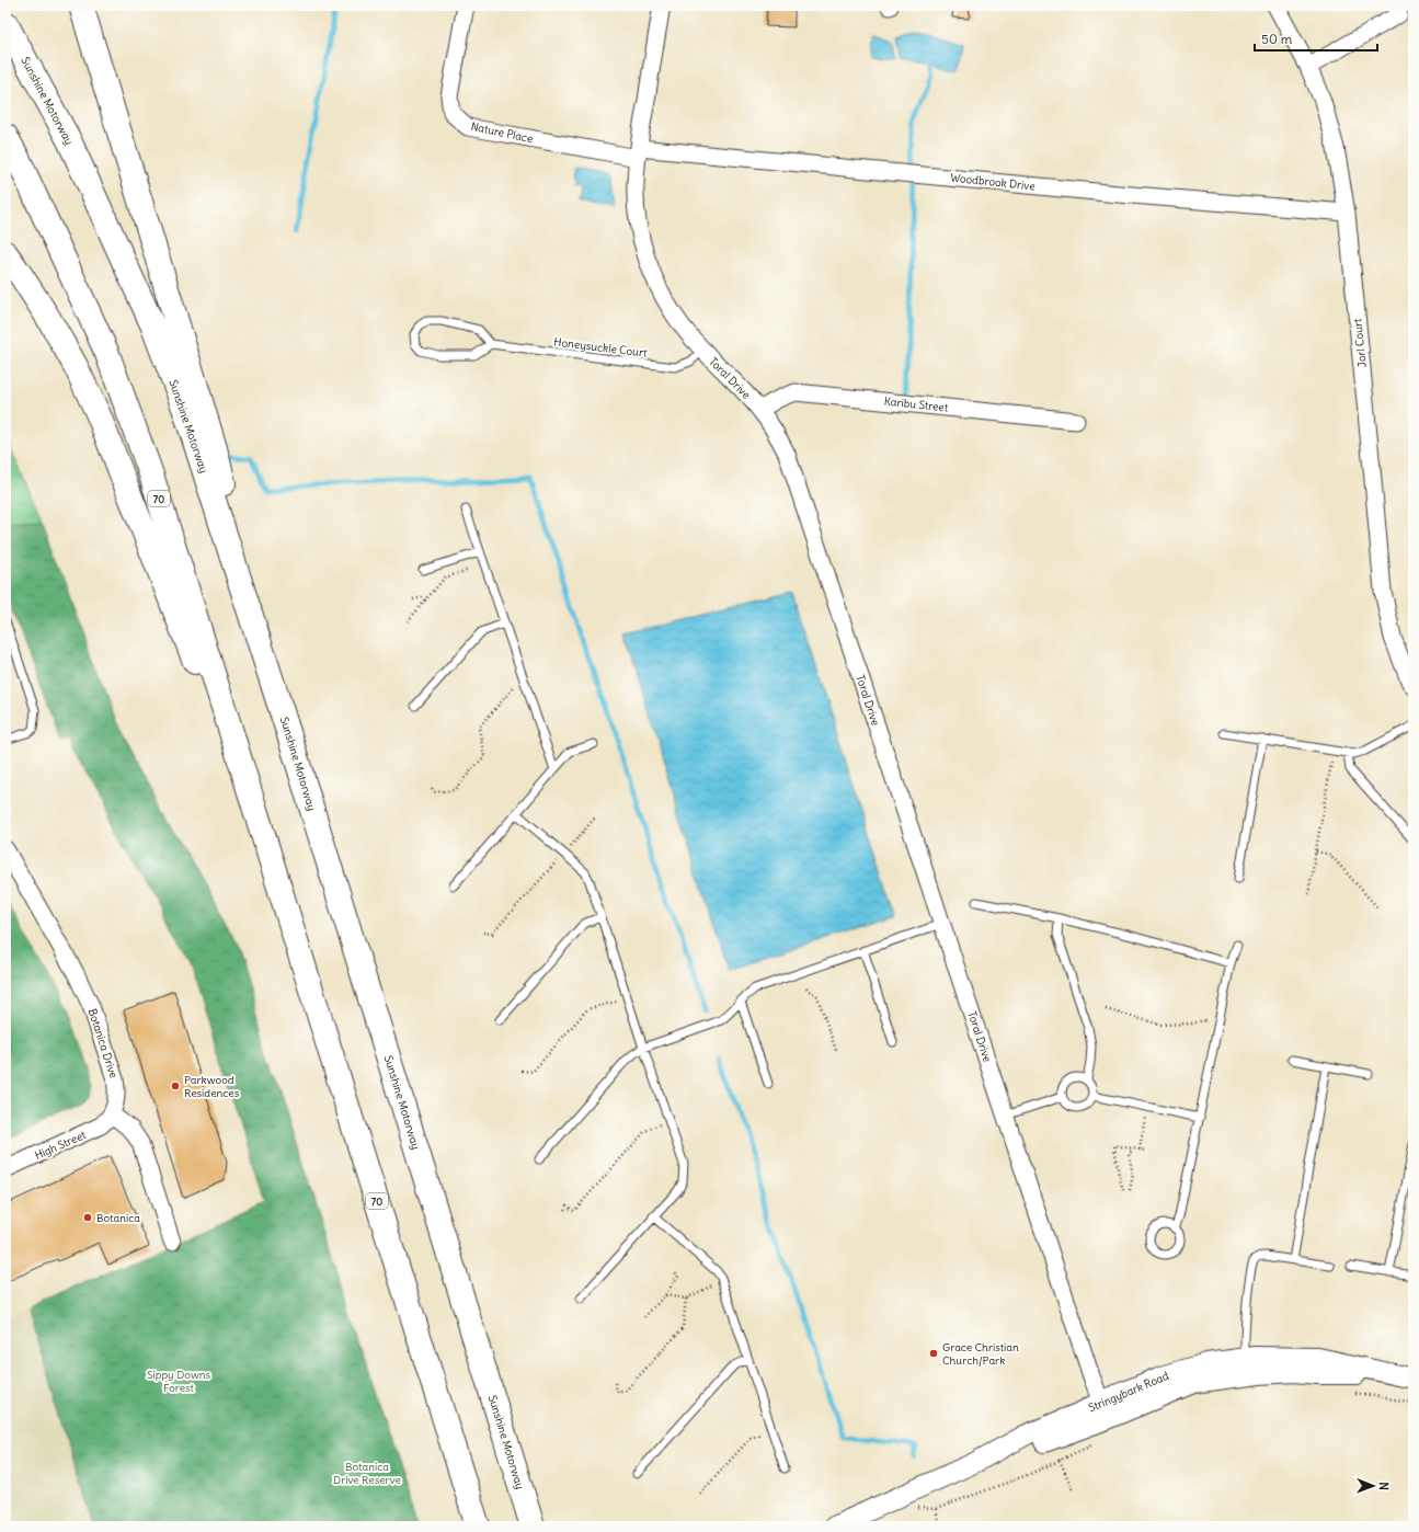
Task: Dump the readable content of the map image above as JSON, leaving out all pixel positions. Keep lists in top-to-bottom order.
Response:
{
  "streets": {
    "highway": ["Sunshine Motorway", "70"],
    "street": [
      "Nature Place",
      "Woodbrook Drive",
      "Jorl Court",
      "Toral Drive",
      "Karibu Street",
      "Botanica Drive",
      "High Street",
      "Stringybark Road"
    ],
    "lane": ["Honeysuckle Court"]
  },
  "crossings": [
    ["Nature Place", "Woodbrook Drive"],
    ["Nature Place", "Toral Drive"],
    ["Woodbrook Drive", "Jorl Court"],
    ["Woodbrook Drive", "Toral Drive"],
    ["Honeysuckle Court", "Toral Drive"],
    ["Toral Drive", "Karibu Street"],
    ["Toral Drive", "Stringybark Road"],
    ["Botanica Drive", "High Street"]
  ],
  "parks": ["Sippy Downs Forest", "Botanica Drive Reserve"],
  "places": ["Parkwood Residences", "Botanica", "Grace Christian Church/Park"],
  "scale_bar": "50 m",
  "north": "right"
}
